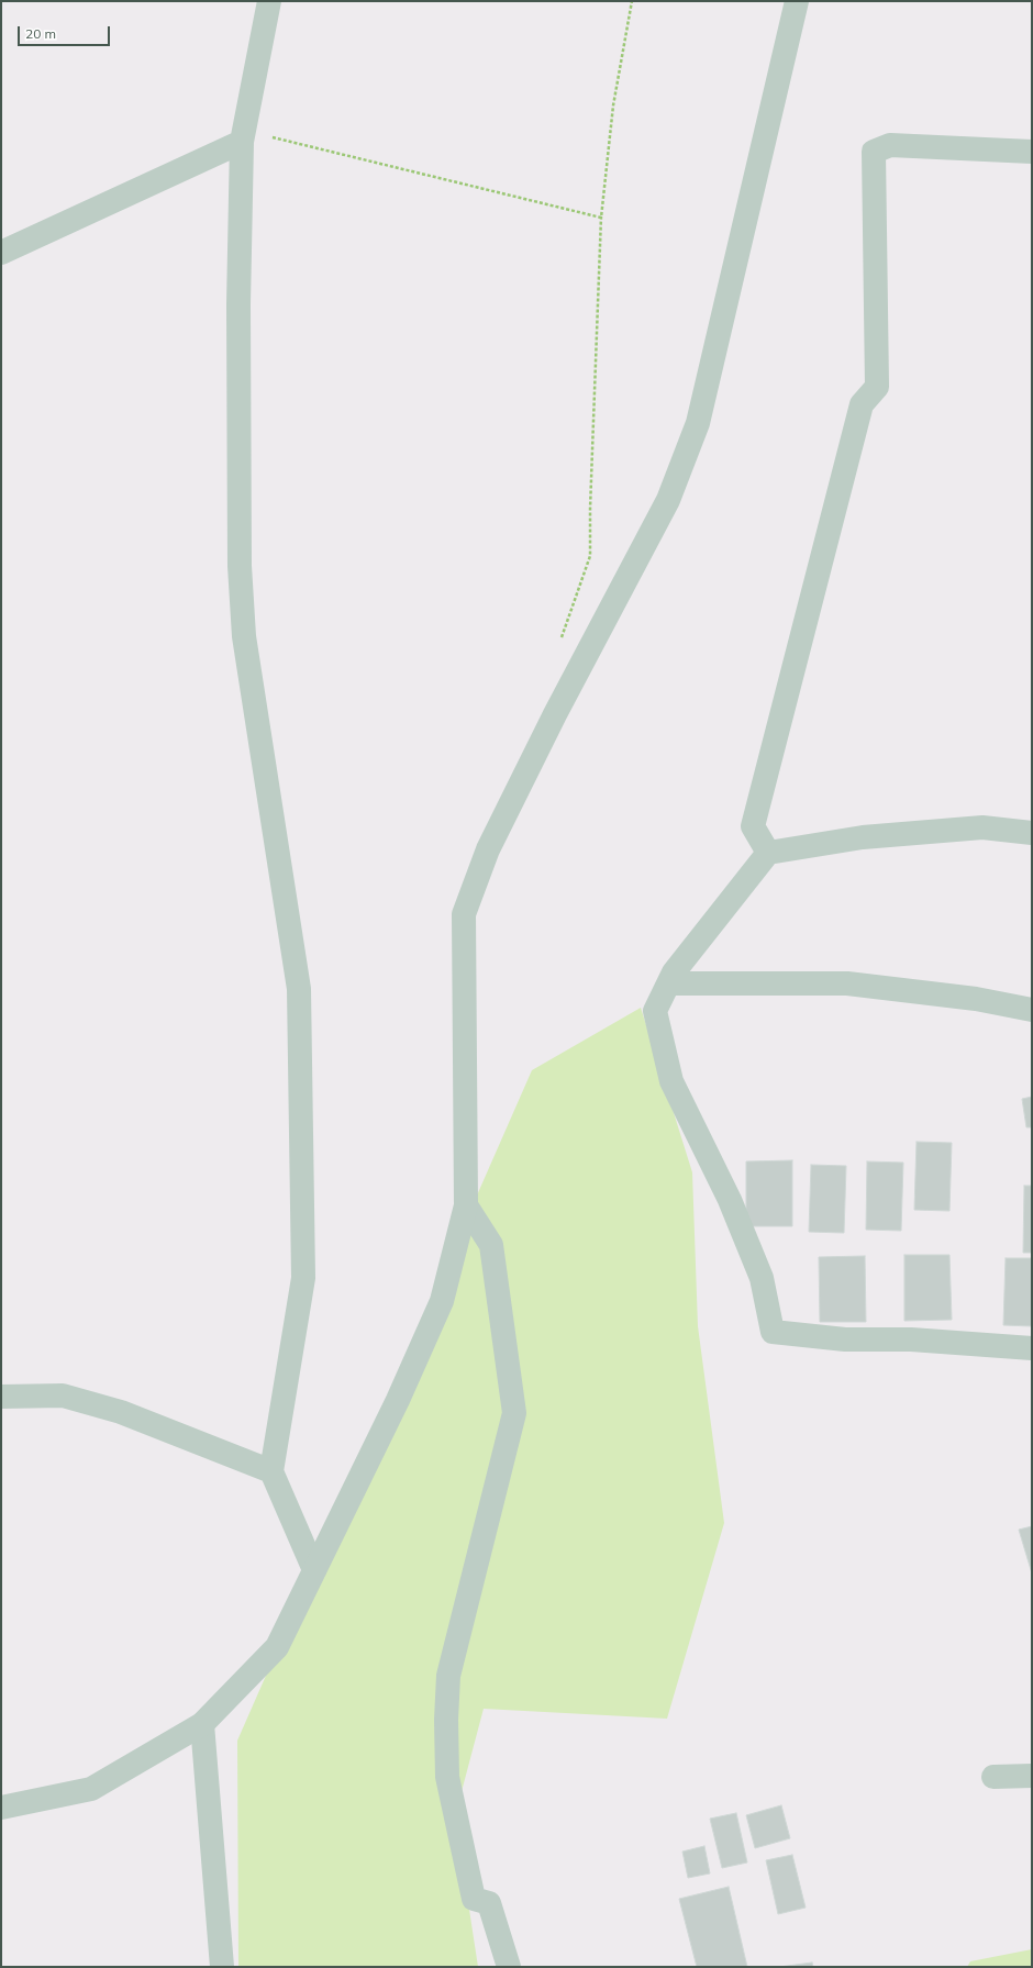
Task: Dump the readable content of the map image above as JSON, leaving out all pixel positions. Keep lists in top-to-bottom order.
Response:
{
  "scale_bar": "20 m"
}
